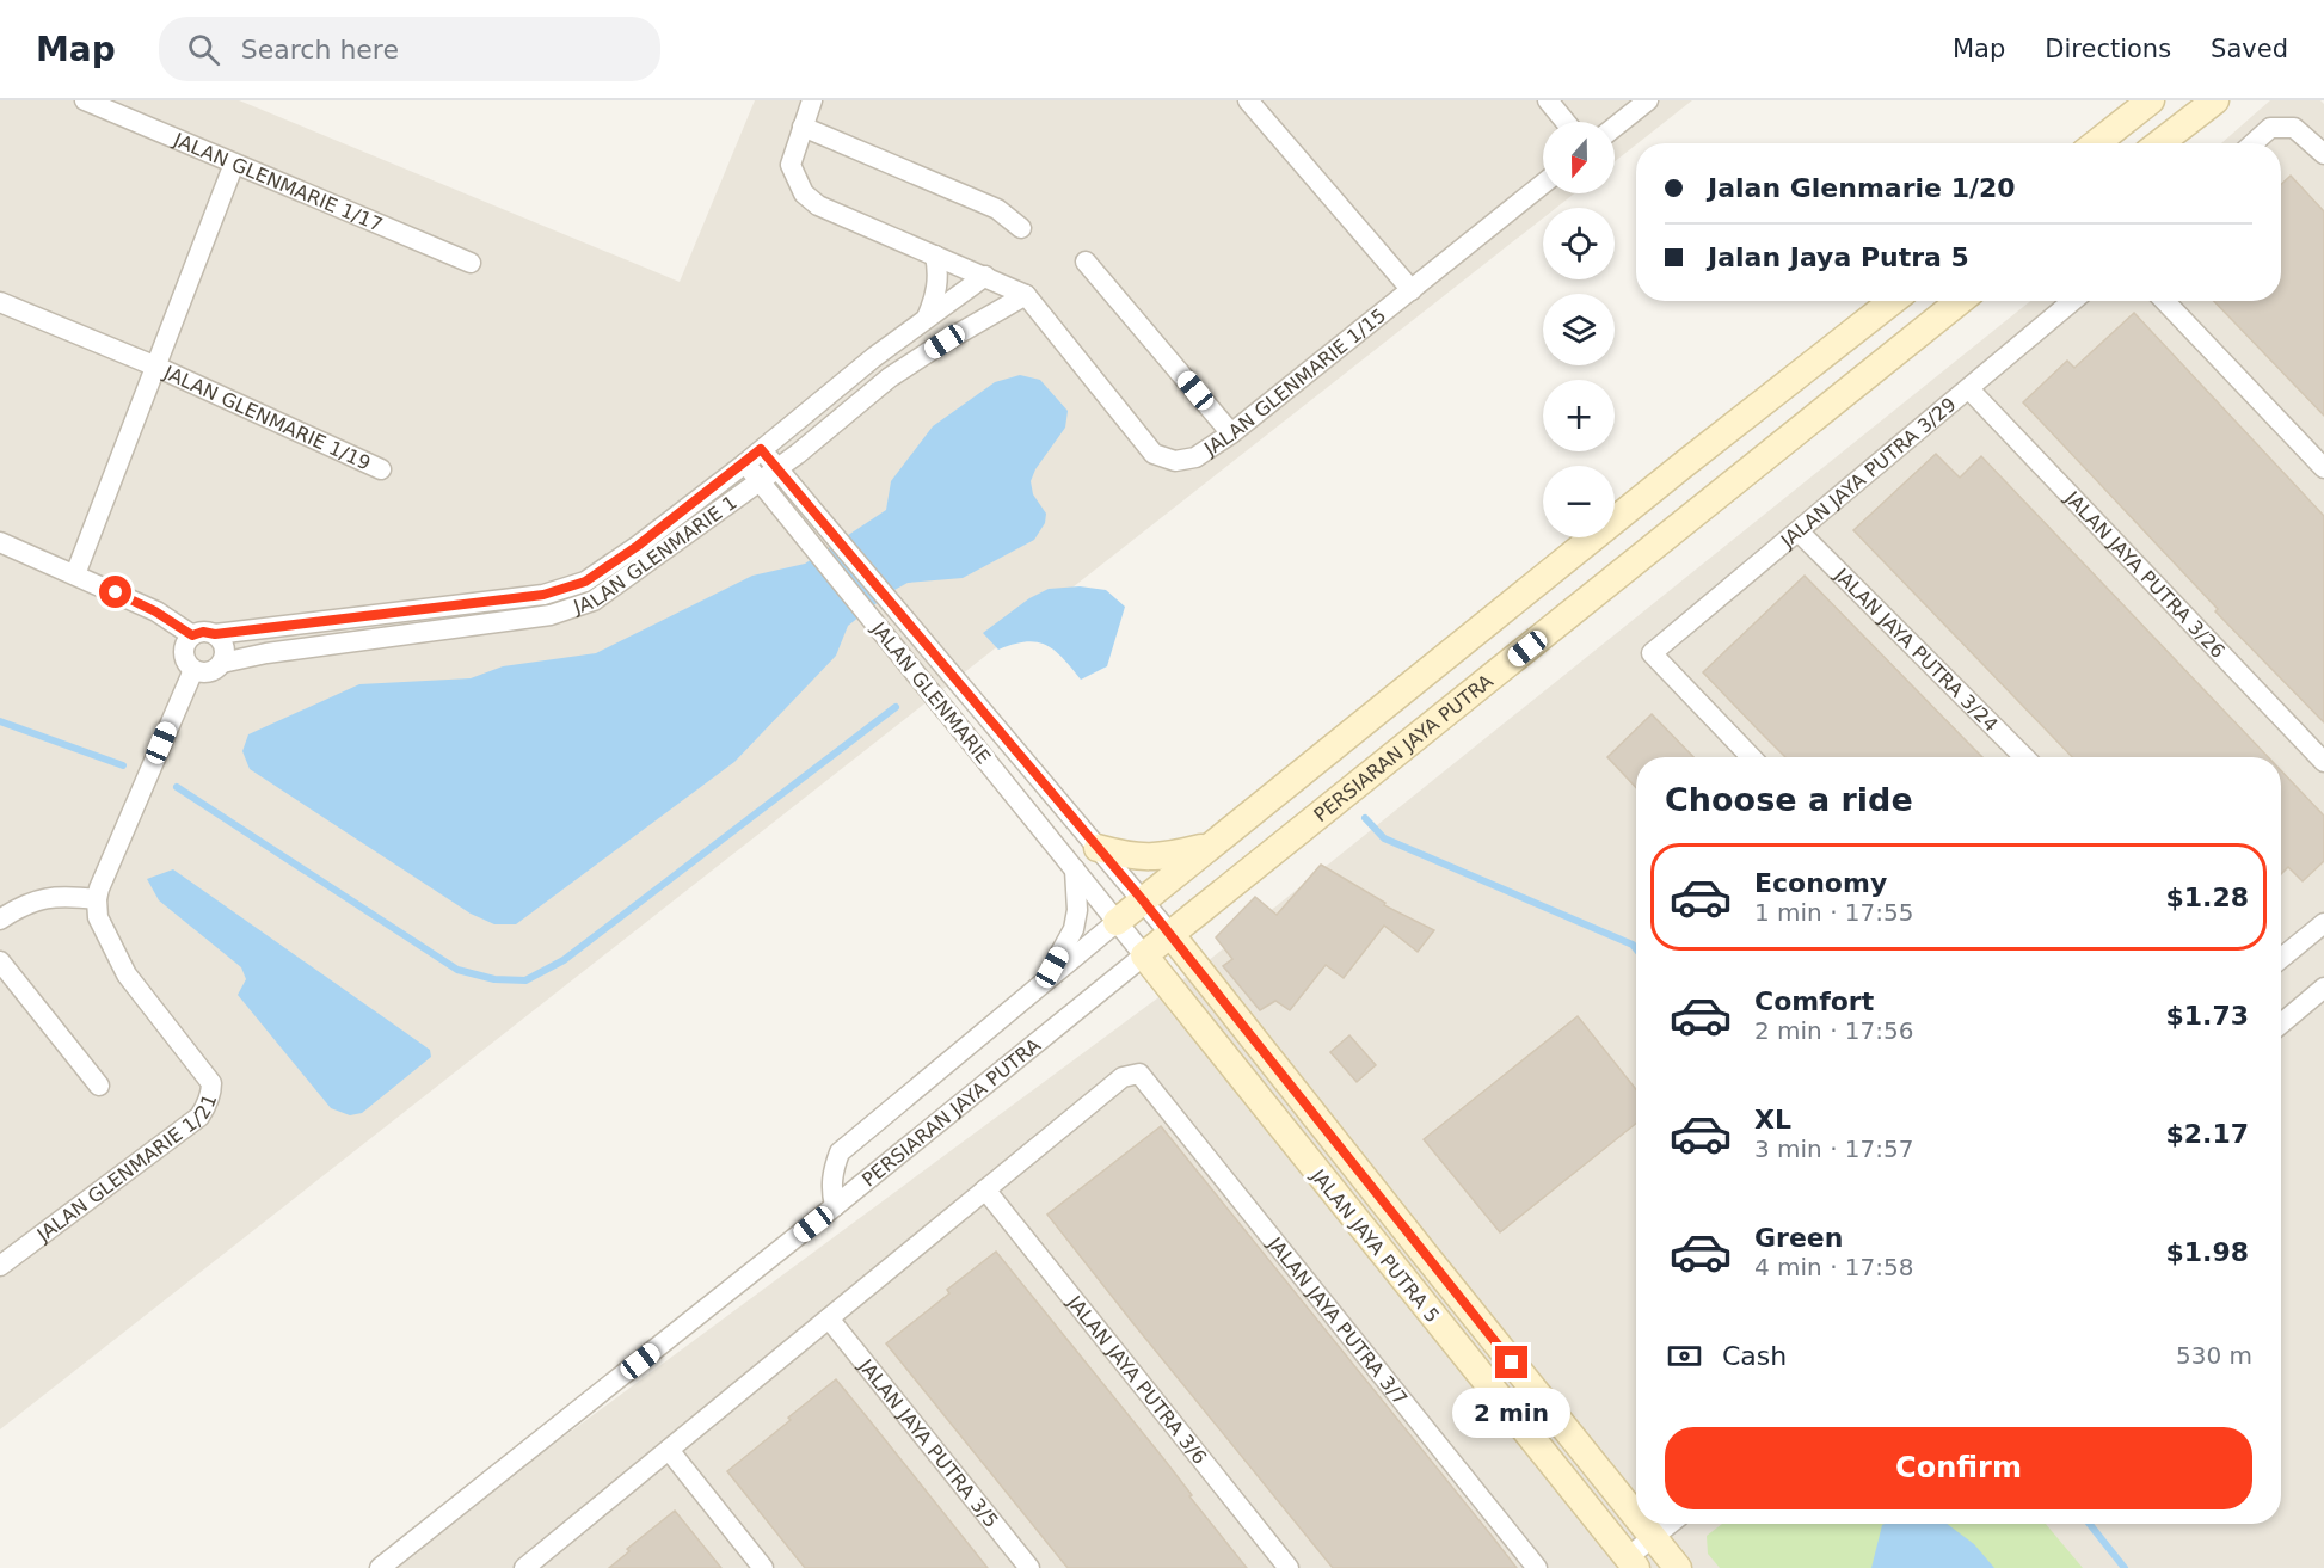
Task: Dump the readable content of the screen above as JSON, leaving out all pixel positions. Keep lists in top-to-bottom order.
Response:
{
  "streets": {
    "street": [
      "JALAN GLENMARIE 1/17",
      "JALAN GLENMARIE 1/15",
      "JALAN GLENMARIE 1/19",
      "JALAN JAYA PUTRA 3/29",
      "JALAN GLENMARIE 1",
      "JALAN JAYA PUTRA 3/26",
      "JALAN JAYA PUTRA 3/24",
      "JALAN GLENMARIE",
      "PERSIARAN JAYA PUTRA",
      "JALAN GLENMARIE 1/21",
      "JALAN JAYA PUTRA 5",
      "JALAN JAYA PUTRA 3/7",
      "JALAN JAYA PUTRA 3/6",
      "JALAN JAYA PUTRA 3/5"
    ]
  },
  "crossings": [
    ["JALAN GLENMARIE 1/15", "JALAN GLENMARIE 1"],
    ["JALAN JAYA PUTRA 3/29", "JALAN JAYA PUTRA 3/26"],
    ["JALAN JAYA PUTRA 3/29", "JALAN JAYA PUTRA 3/24"],
    ["JALAN GLENMARIE 1", "JALAN GLENMARIE"],
    ["JALAN GLENMARIE", "PERSIARAN JAYA PUTRA"],
    ["JALAN GLENMARIE", "JALAN JAYA PUTRA 5"],
    ["PERSIARAN JAYA PUTRA", "JALAN JAYA PUTRA 5"],
    ["JALAN JAYA PUTRA 3/7", "JALAN JAYA PUTRA 3/6"]
  ],
  "north": "bottom",
  "page": {
    "header": "Map",
    "search": "Search here",
    "nav": ["Map", "Directions", "Saved"],
    "map_buttons": ["+", "−"],
    "banner": ["Jalan Glenmarie 1/20", "Jalan Jaya Putra 5"],
    "heading": "Choose a ride",
    "list": [
      {
        "name": "Economy",
        "note": "1 min · 17:55",
        "value": "$1.28"
      },
      {
        "name": "Comfort",
        "note": "2 min · 17:56",
        "value": "$1.73"
      },
      {
        "name": "XL",
        "note": "3 min · 17:57",
        "value": "$2.17"
      },
      {
        "name": "Green",
        "note": "4 min · 17:58",
        "value": "$1.98"
      }
    ],
    "pay": ["Cash", "530 m"],
    "bubble": "2 min",
    "buttons": "Confirm"
  }
}
